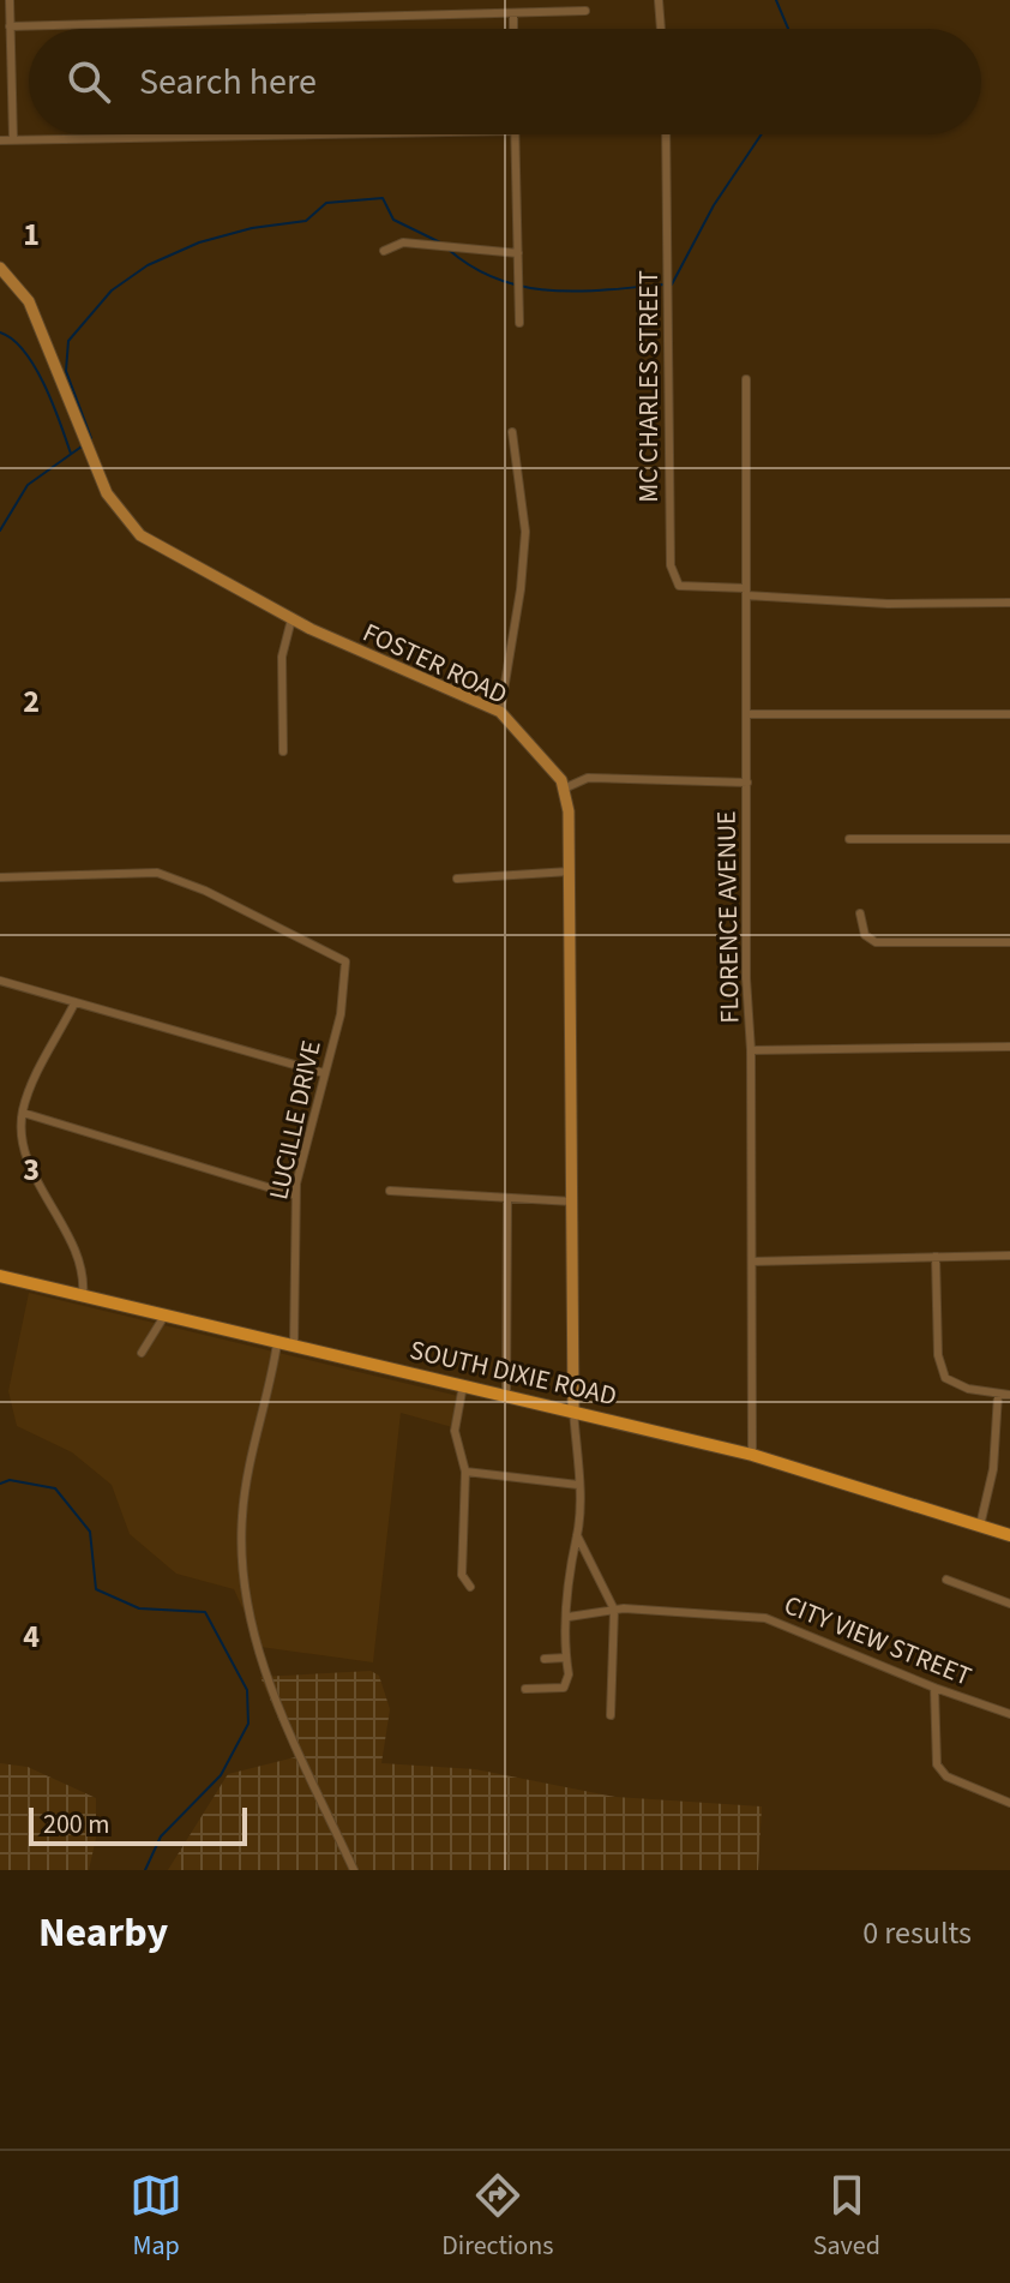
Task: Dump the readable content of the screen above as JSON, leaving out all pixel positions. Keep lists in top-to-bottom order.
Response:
{
  "streets": {
    "main road": ["SOUTH DIXIE ROAD"],
    "street": [
      "MC CHARLES STREET",
      "FOSTER ROAD",
      "FLORENCE AVENUE",
      "LUCILLE DRIVE",
      "CITY VIEW STREET"
    ]
  },
  "crossings": [
    ["MC CHARLES STREET", "FLORENCE AVENUE"],
    ["FOSTER ROAD", "SOUTH DIXIE ROAD"],
    ["FLORENCE AVENUE", "SOUTH DIXIE ROAD"],
    ["LUCILLE DRIVE", "SOUTH DIXIE ROAD"]
  ],
  "scale_bar": "200 m",
  "page": {
    "search": "Search here",
    "scale": "200 m",
    "heading": ["Nearby", "0 results"],
    "nav": ["Map", "Directions", "Saved"]
  },
  "grid": {
    "rows": [
      "1",
      "2",
      "3",
      "4"
    ]
  }
}
